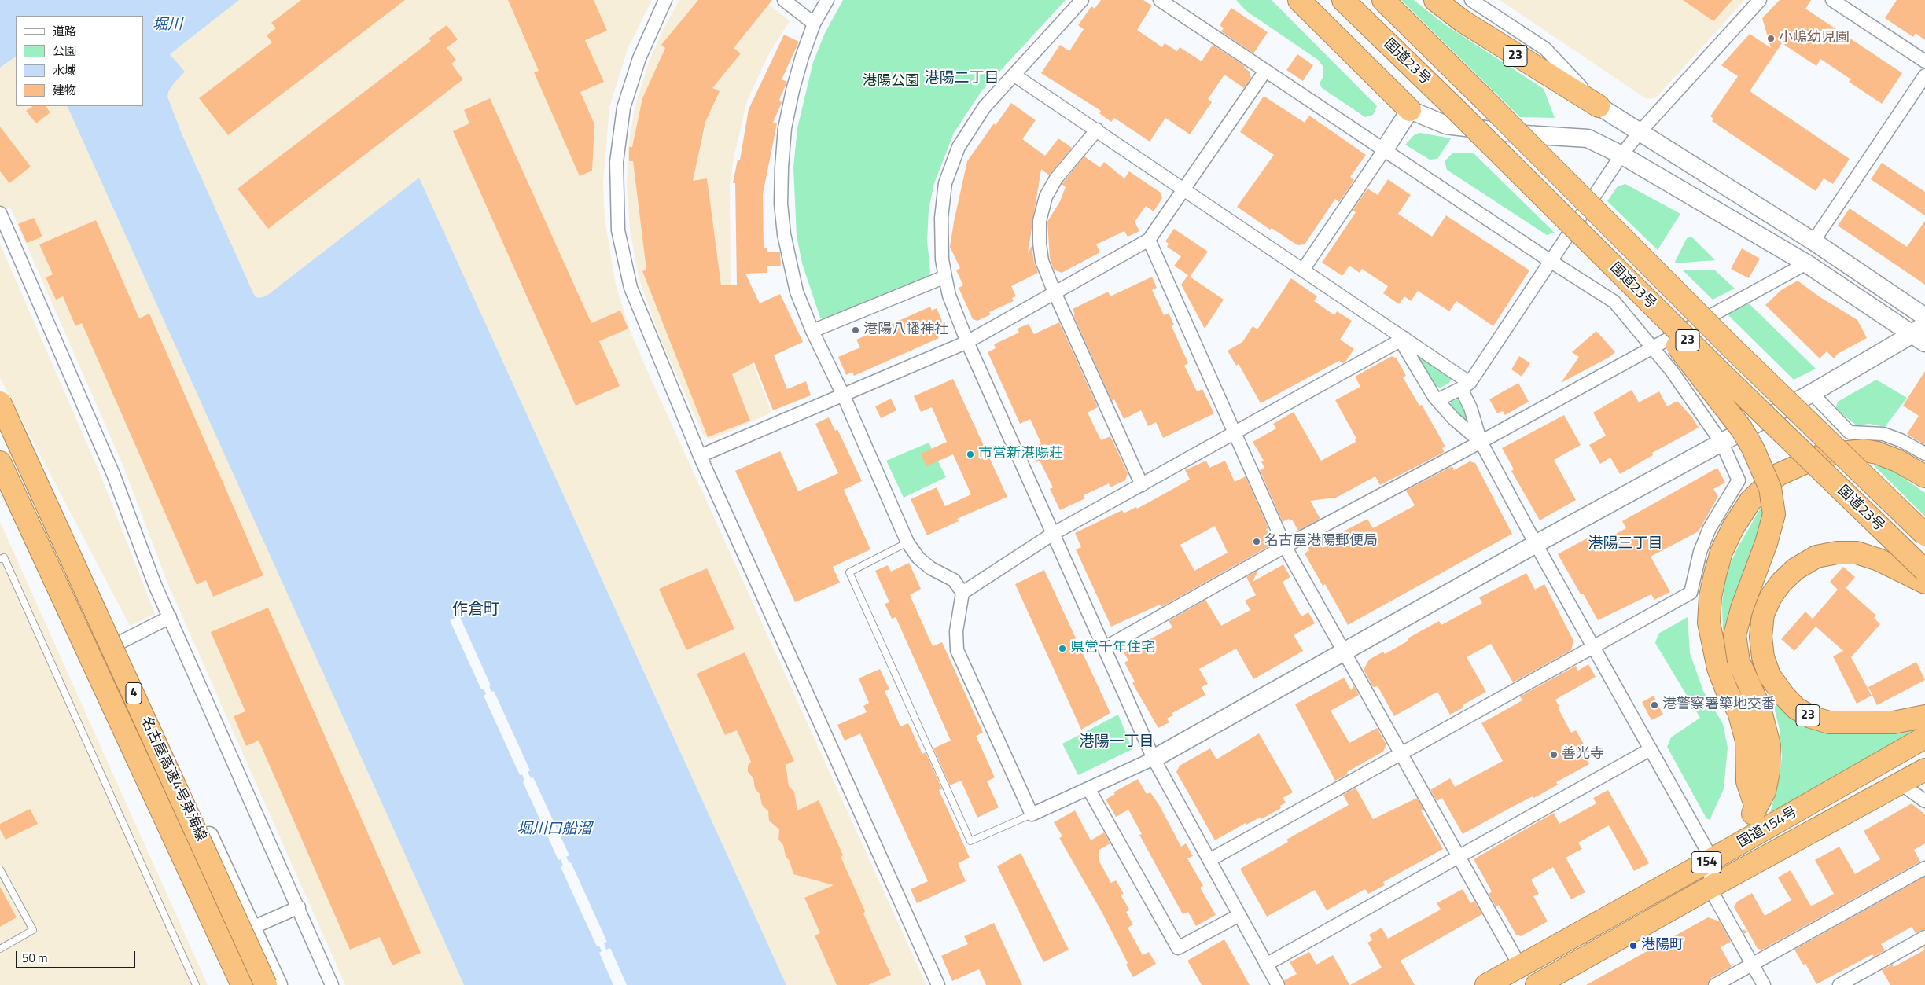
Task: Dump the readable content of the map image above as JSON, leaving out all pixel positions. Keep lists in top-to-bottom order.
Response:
{
  "streets": {
    "highway": [
      "23",
      "国道23号",
      "4",
      "名古屋高速4号東海線",
      "国道154号",
      "154"
    ]
  },
  "crossings": [
    ["23", "国道23号"],
    ["23", "国道154号"]
  ],
  "districts": [
    "港陽二丁目",
    "港陽三丁目",
    "作倉町",
    "港陽一丁目"
  ],
  "water": ["堀川", "堀川口船溜"],
  "parks": ["港陽公園"],
  "places": [
    "小嶋幼児園",
    "港陽八幡神社",
    "市営新港陽荘",
    "名古屋港陽郵便局",
    "県営千年住宅",
    "港警察署築地交番",
    "善光寺",
    "港陽町"
  ],
  "legend": [
    "道路",
    "公園",
    "水域",
    "建物"
  ],
  "scale_bar": "50 m"
}
